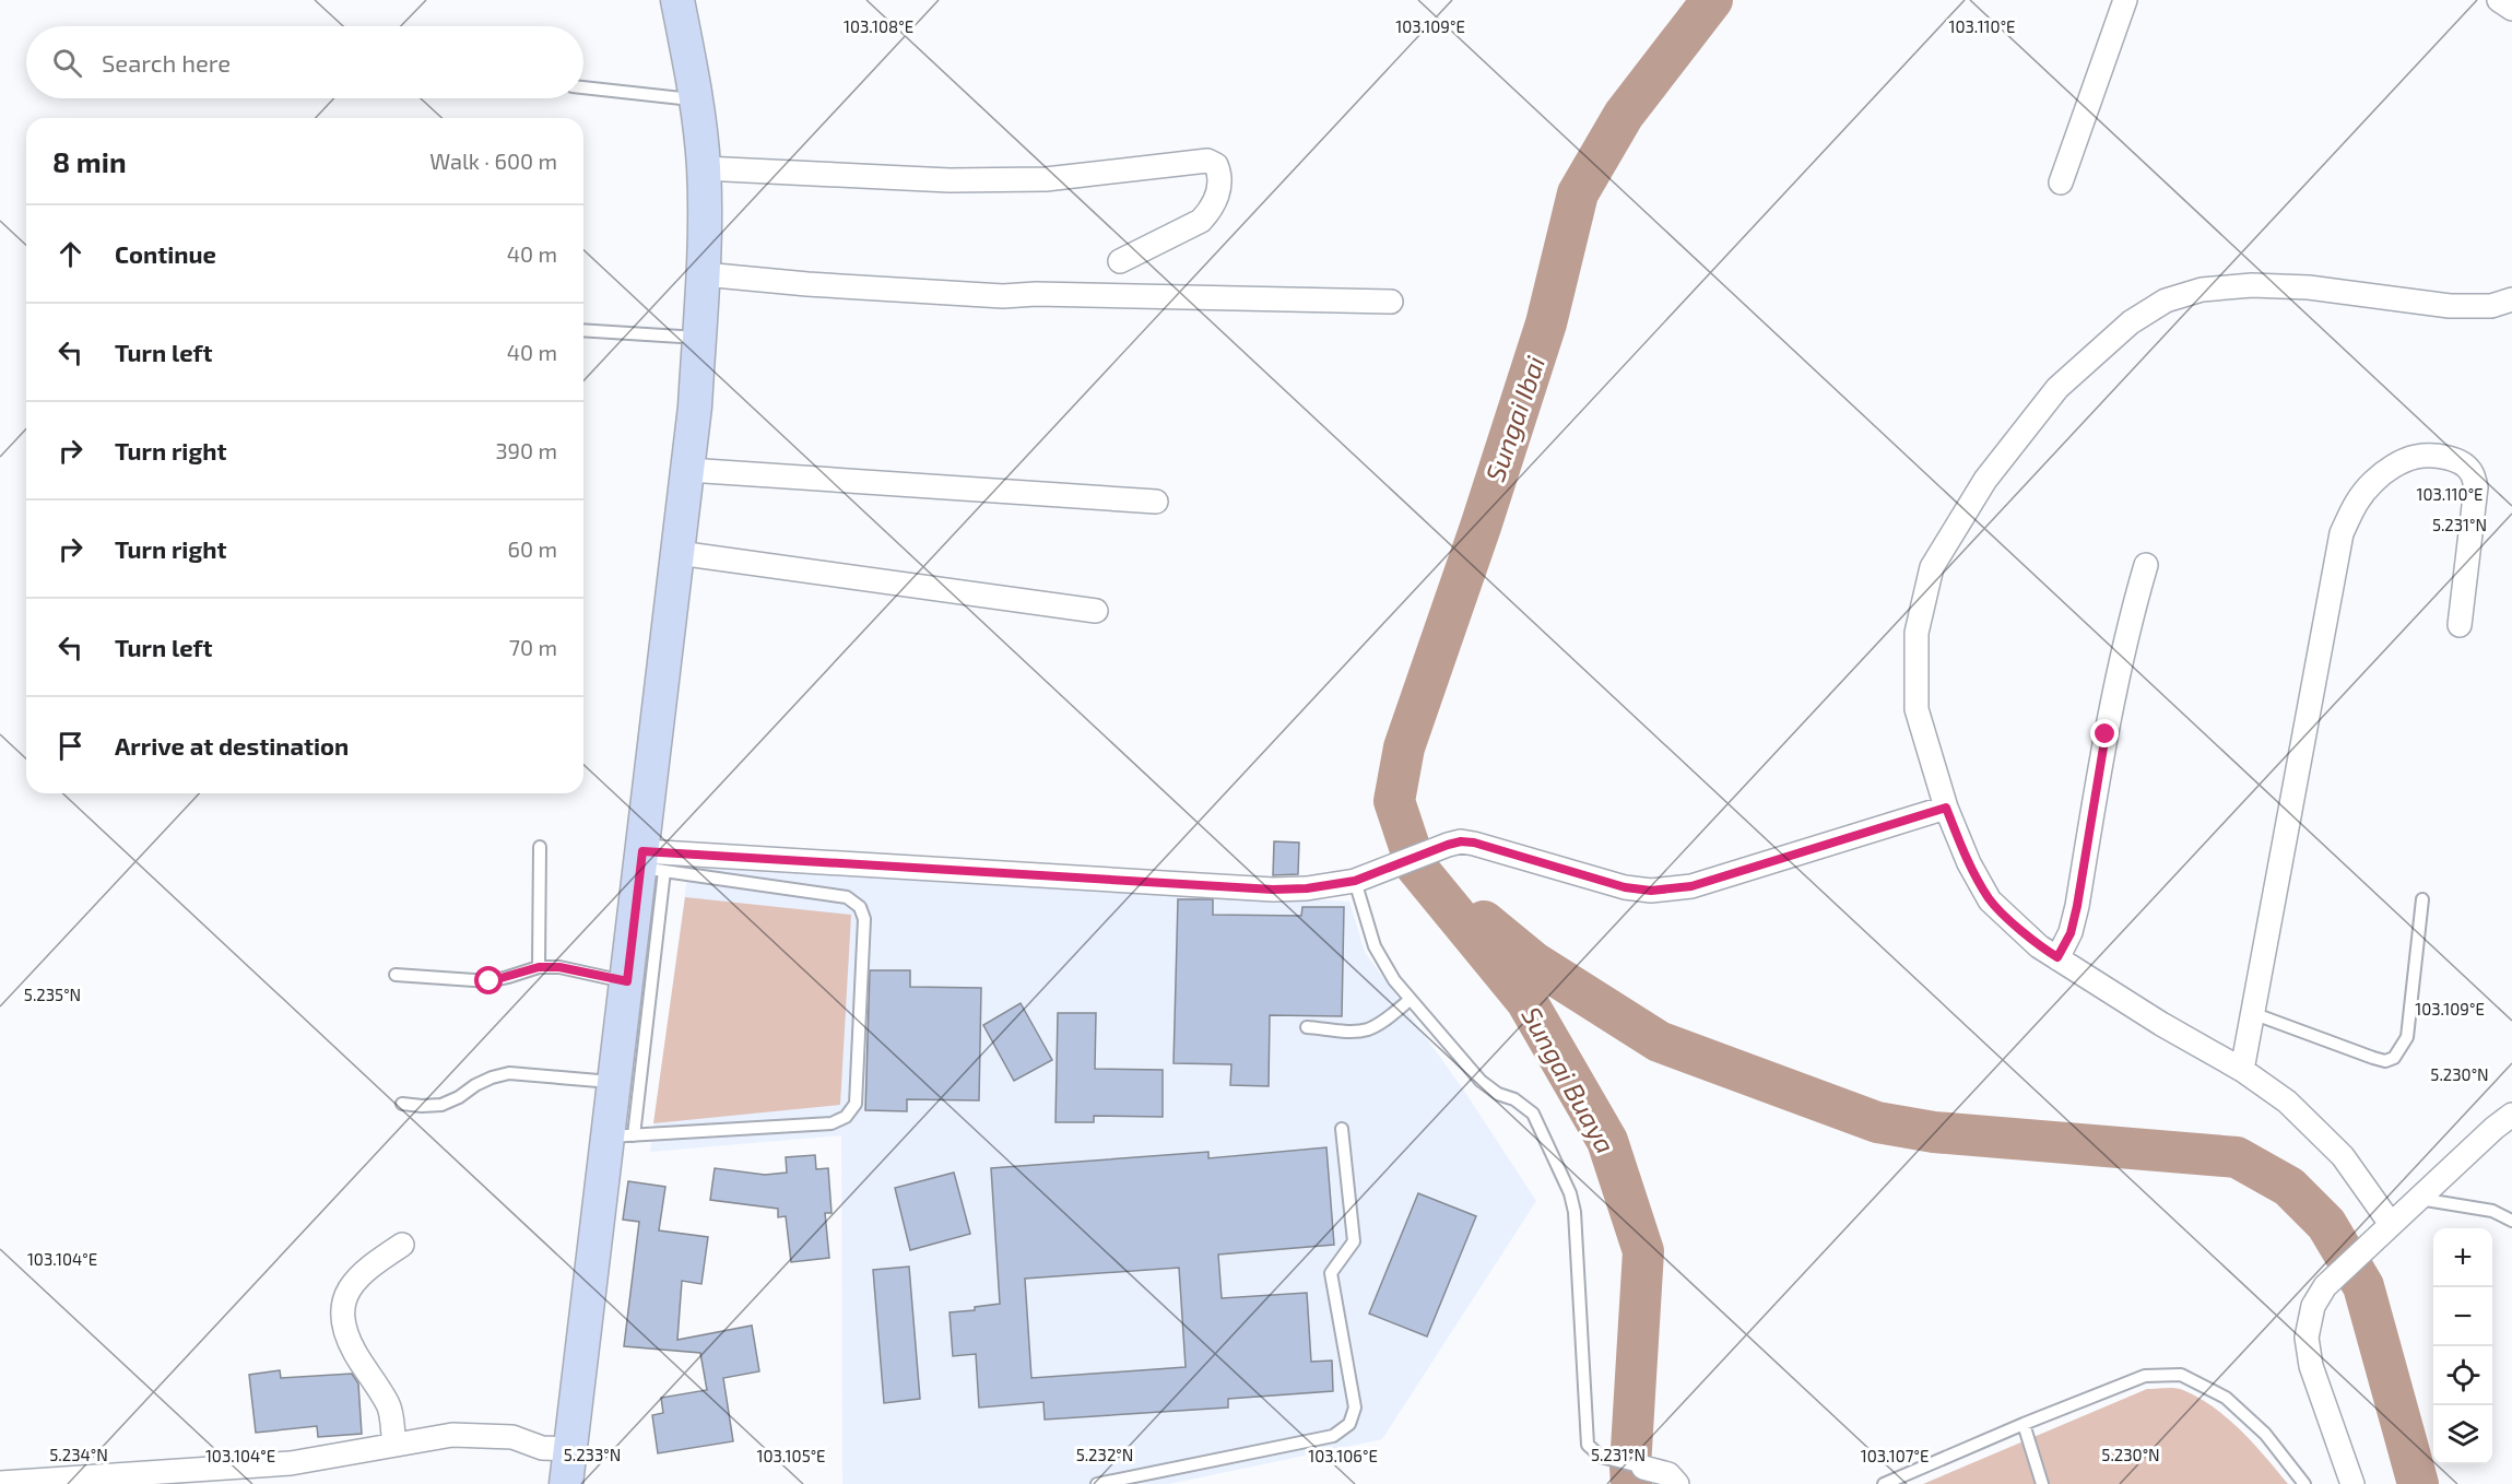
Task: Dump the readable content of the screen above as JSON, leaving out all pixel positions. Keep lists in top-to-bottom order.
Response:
{
  "water": ["Sungai Ibai", "Sungai Buaya"],
  "page": {
    "search": "Search here",
    "heading": ["8 min", "Walk · 600 m"],
    "list": [
      ["Continue", "40 m"],
      ["Turn left", "40 m"],
      ["Turn right", "390 m"],
      ["Turn right", "60 m"],
      ["Turn left", "70 m"],
      "Arrive at destination"
    ],
    "map_buttons": ["+", "−"]
  },
  "coordinates": [
    "103.108°E",
    "103.109°E",
    "103.110°E",
    "5.231°N",
    "5.235°N",
    "5.230°N",
    "103.104°E",
    "5.234°N",
    "5.233°N",
    "5.232°N",
    "103.105°E",
    "103.106°E",
    "103.107°E"
  ]
}
